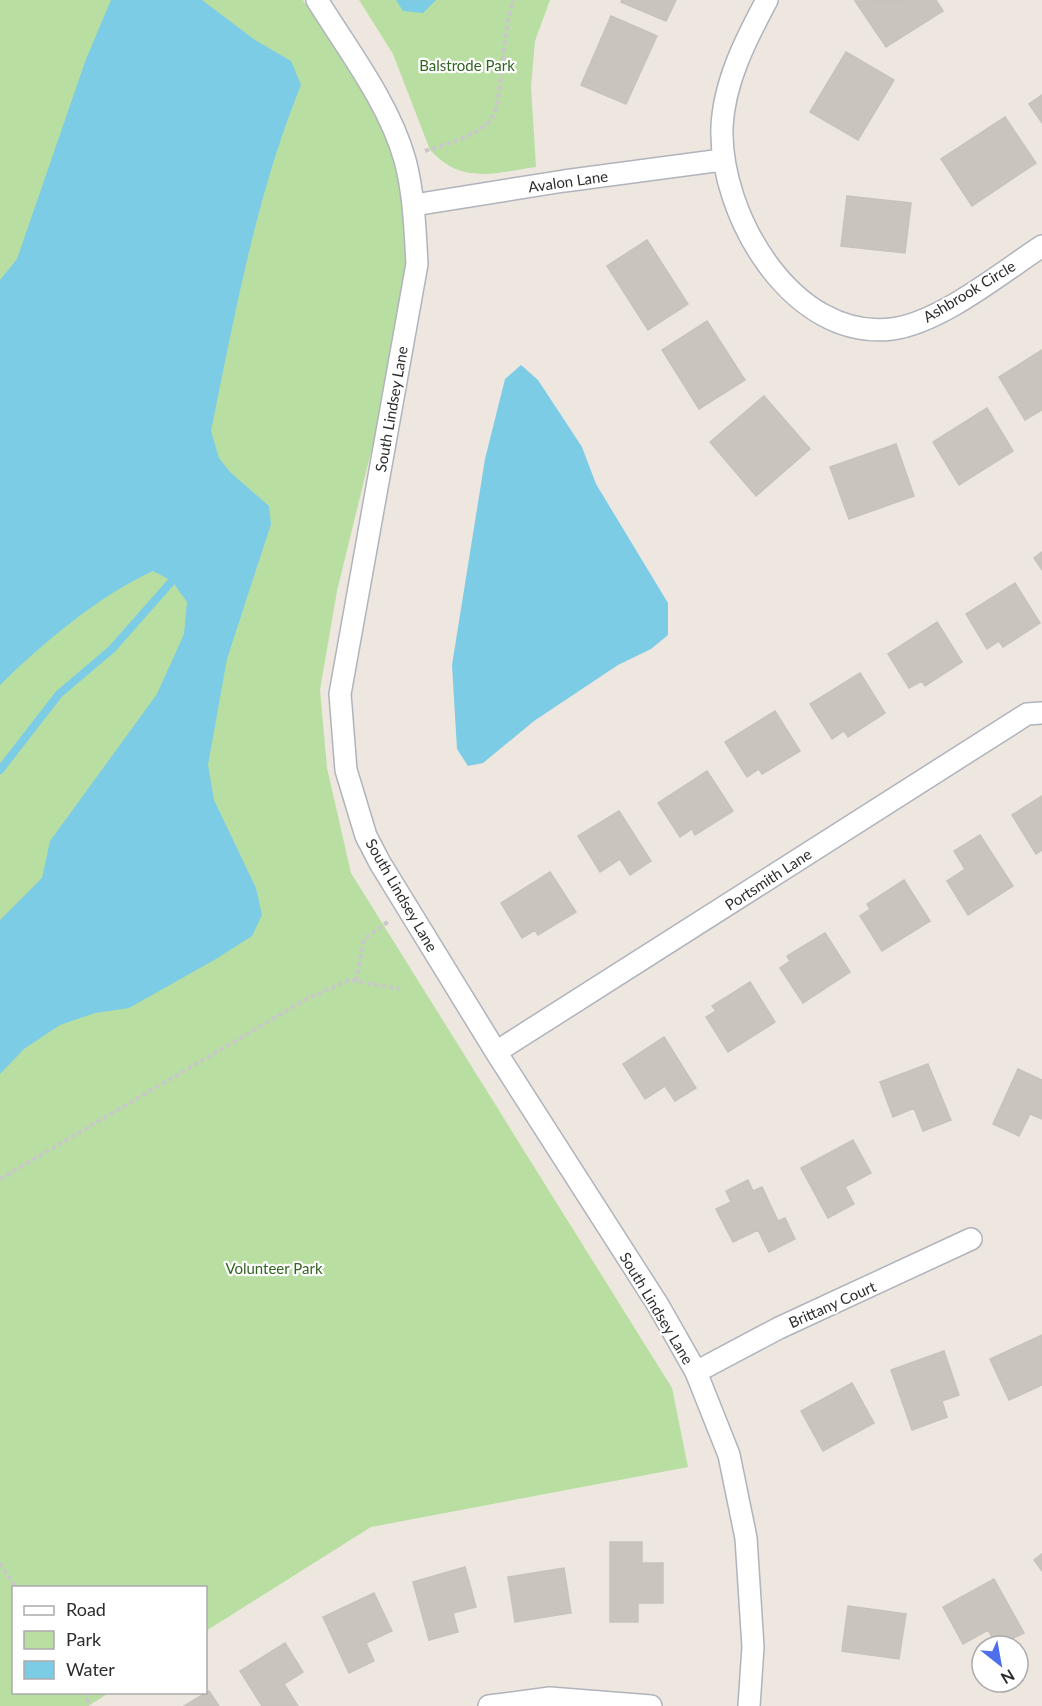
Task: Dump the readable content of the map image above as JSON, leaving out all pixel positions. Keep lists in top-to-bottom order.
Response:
{
  "streets": {
    "street": [
      "Avalon Lane",
      "Ashbrook Circle",
      "South Lindsey Lane",
      "Portsmith Lane",
      "Brittany Court"
    ]
  },
  "crossings": [
    ["Avalon Lane", "Ashbrook Circle"],
    ["Avalon Lane", "South Lindsey Lane"],
    ["South Lindsey Lane", "Portsmith Lane"],
    ["South Lindsey Lane", "Brittany Court"]
  ],
  "parks": ["Balstrode Park", "Volunteer Park"],
  "legend": ["Road", "Park", "Water"],
  "north": "bottom right"
}
